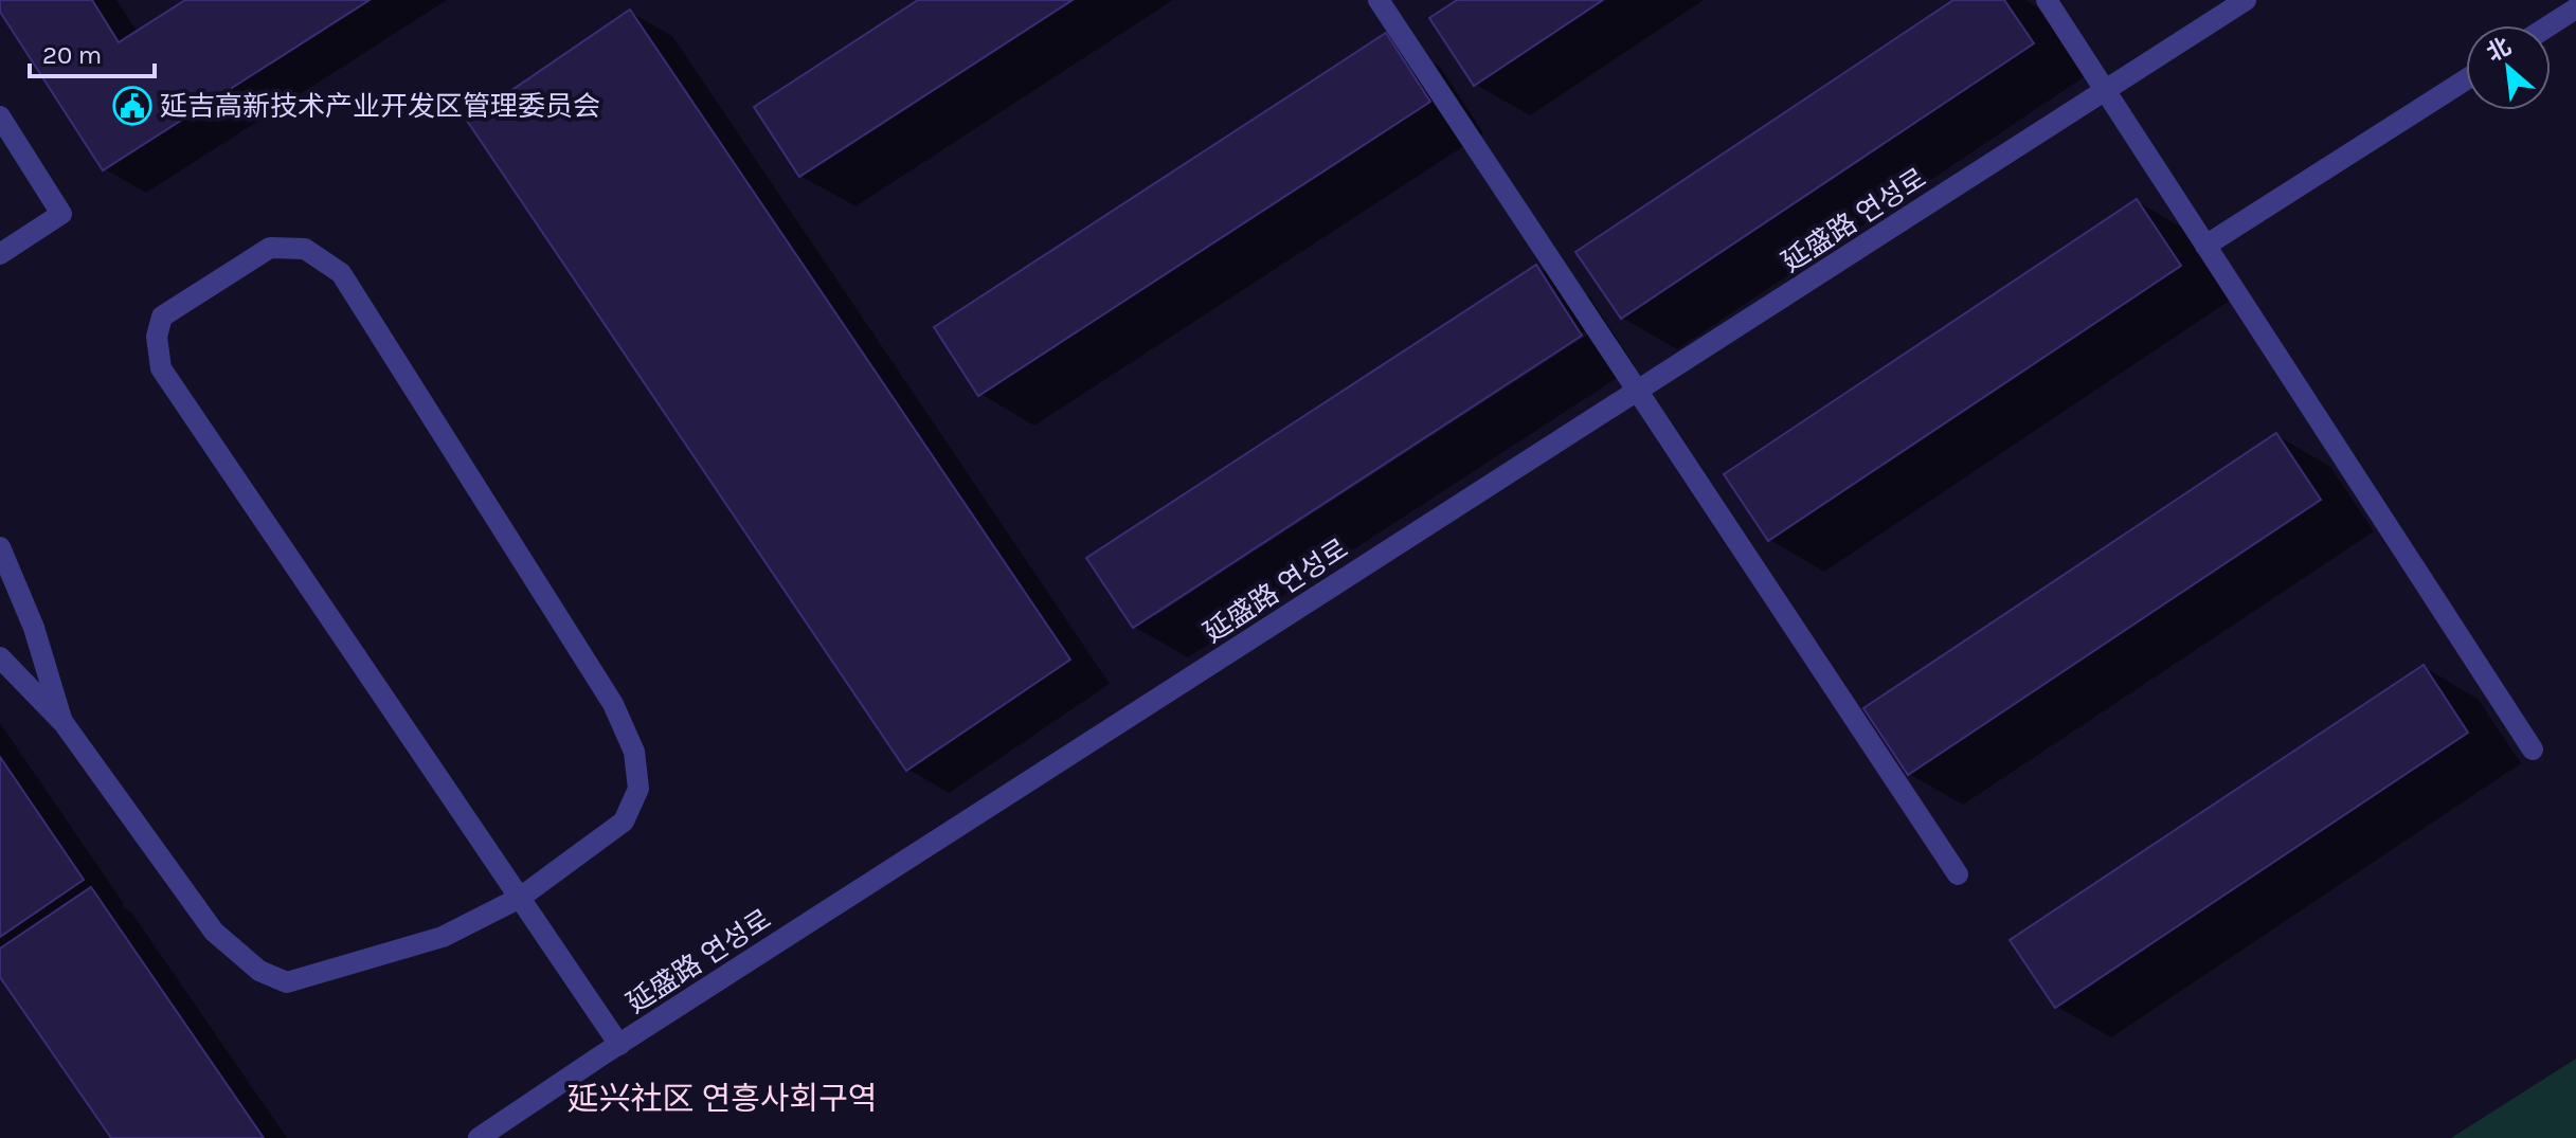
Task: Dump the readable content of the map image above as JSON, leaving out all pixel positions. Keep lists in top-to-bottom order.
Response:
{
  "streets": {
    "street": ["延盛路 연성로"]
  },
  "districts": ["延兴社区 연흥사회구역"],
  "places": {
    "public building": ["延吉高新技术产业开发区管理委员会"]
  },
  "scale_bar": "20 m",
  "north": "top left"
}
